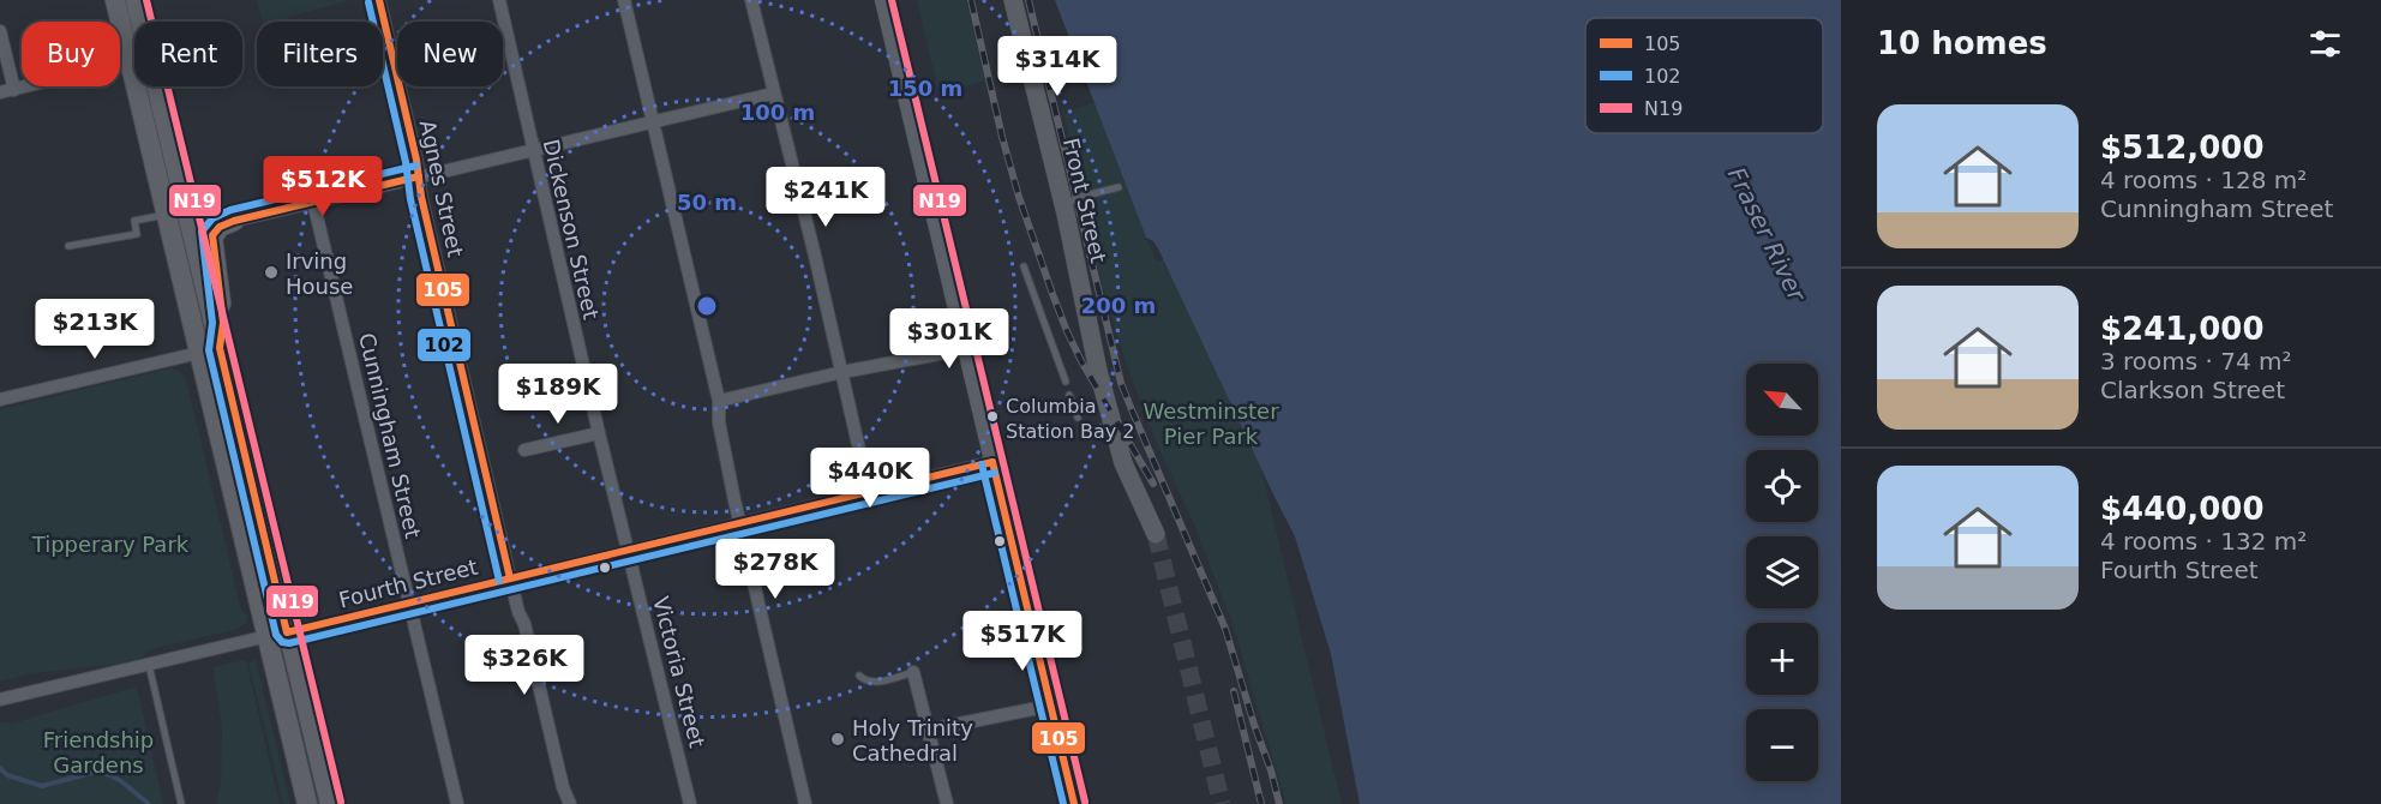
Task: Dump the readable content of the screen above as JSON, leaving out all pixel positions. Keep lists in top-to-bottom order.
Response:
{
  "streets": {
    "main road": ["Front Street"],
    "street": [
      "Agnes Street",
      "Dickenson Street",
      "Cunningham Street",
      "Fourth Street",
      "Victoria Street"
    ]
  },
  "crossings": [
    ["Agnes Street", "Fourth Street"],
    ["Dickenson Street", "Fourth Street"],
    ["Dickenson Street", "Victoria Street"],
    ["Cunningham Street", "Fourth Street"],
    ["Fourth Street", "Victoria Street"]
  ],
  "water": ["Fraser River"],
  "parks": ["Westminster Pier Park", "Tipperary Park", "Friendship Gardens"],
  "places": ["Irving House", "Columbia Station Bay 2", "Holy Trinity Cathedral"],
  "lines": ["transit line 105", "transit line N19", "transit line 102"],
  "legend": ["105", "102", "N19"],
  "north": "top left",
  "page": {
    "heading": "10 homes",
    "chip": [
      "Buy",
      "Rent",
      "Filters",
      "New"
    ],
    "price": [
      "$314K",
      "$512K",
      "$241K",
      "$213K",
      "$301K",
      "$189K",
      "$440K",
      "$278K",
      "$517K",
      "$326K"
    ],
    "list": [
      {
        "name": "$512,000",
        "note": "4 rooms · 128 m² · Cunningham Street"
      },
      {
        "name": "$241,000",
        "note": "3 rooms · 74 m² · Clarkson Street"
      },
      {
        "name": "$440,000",
        "note": "4 rooms · 132 m² · Fourth Street"
      }
    ],
    "map_buttons": ["+", "−"]
  },
  "rings": [
    "150 m",
    "100 m",
    "50 m",
    "200 m"
  ]
}
